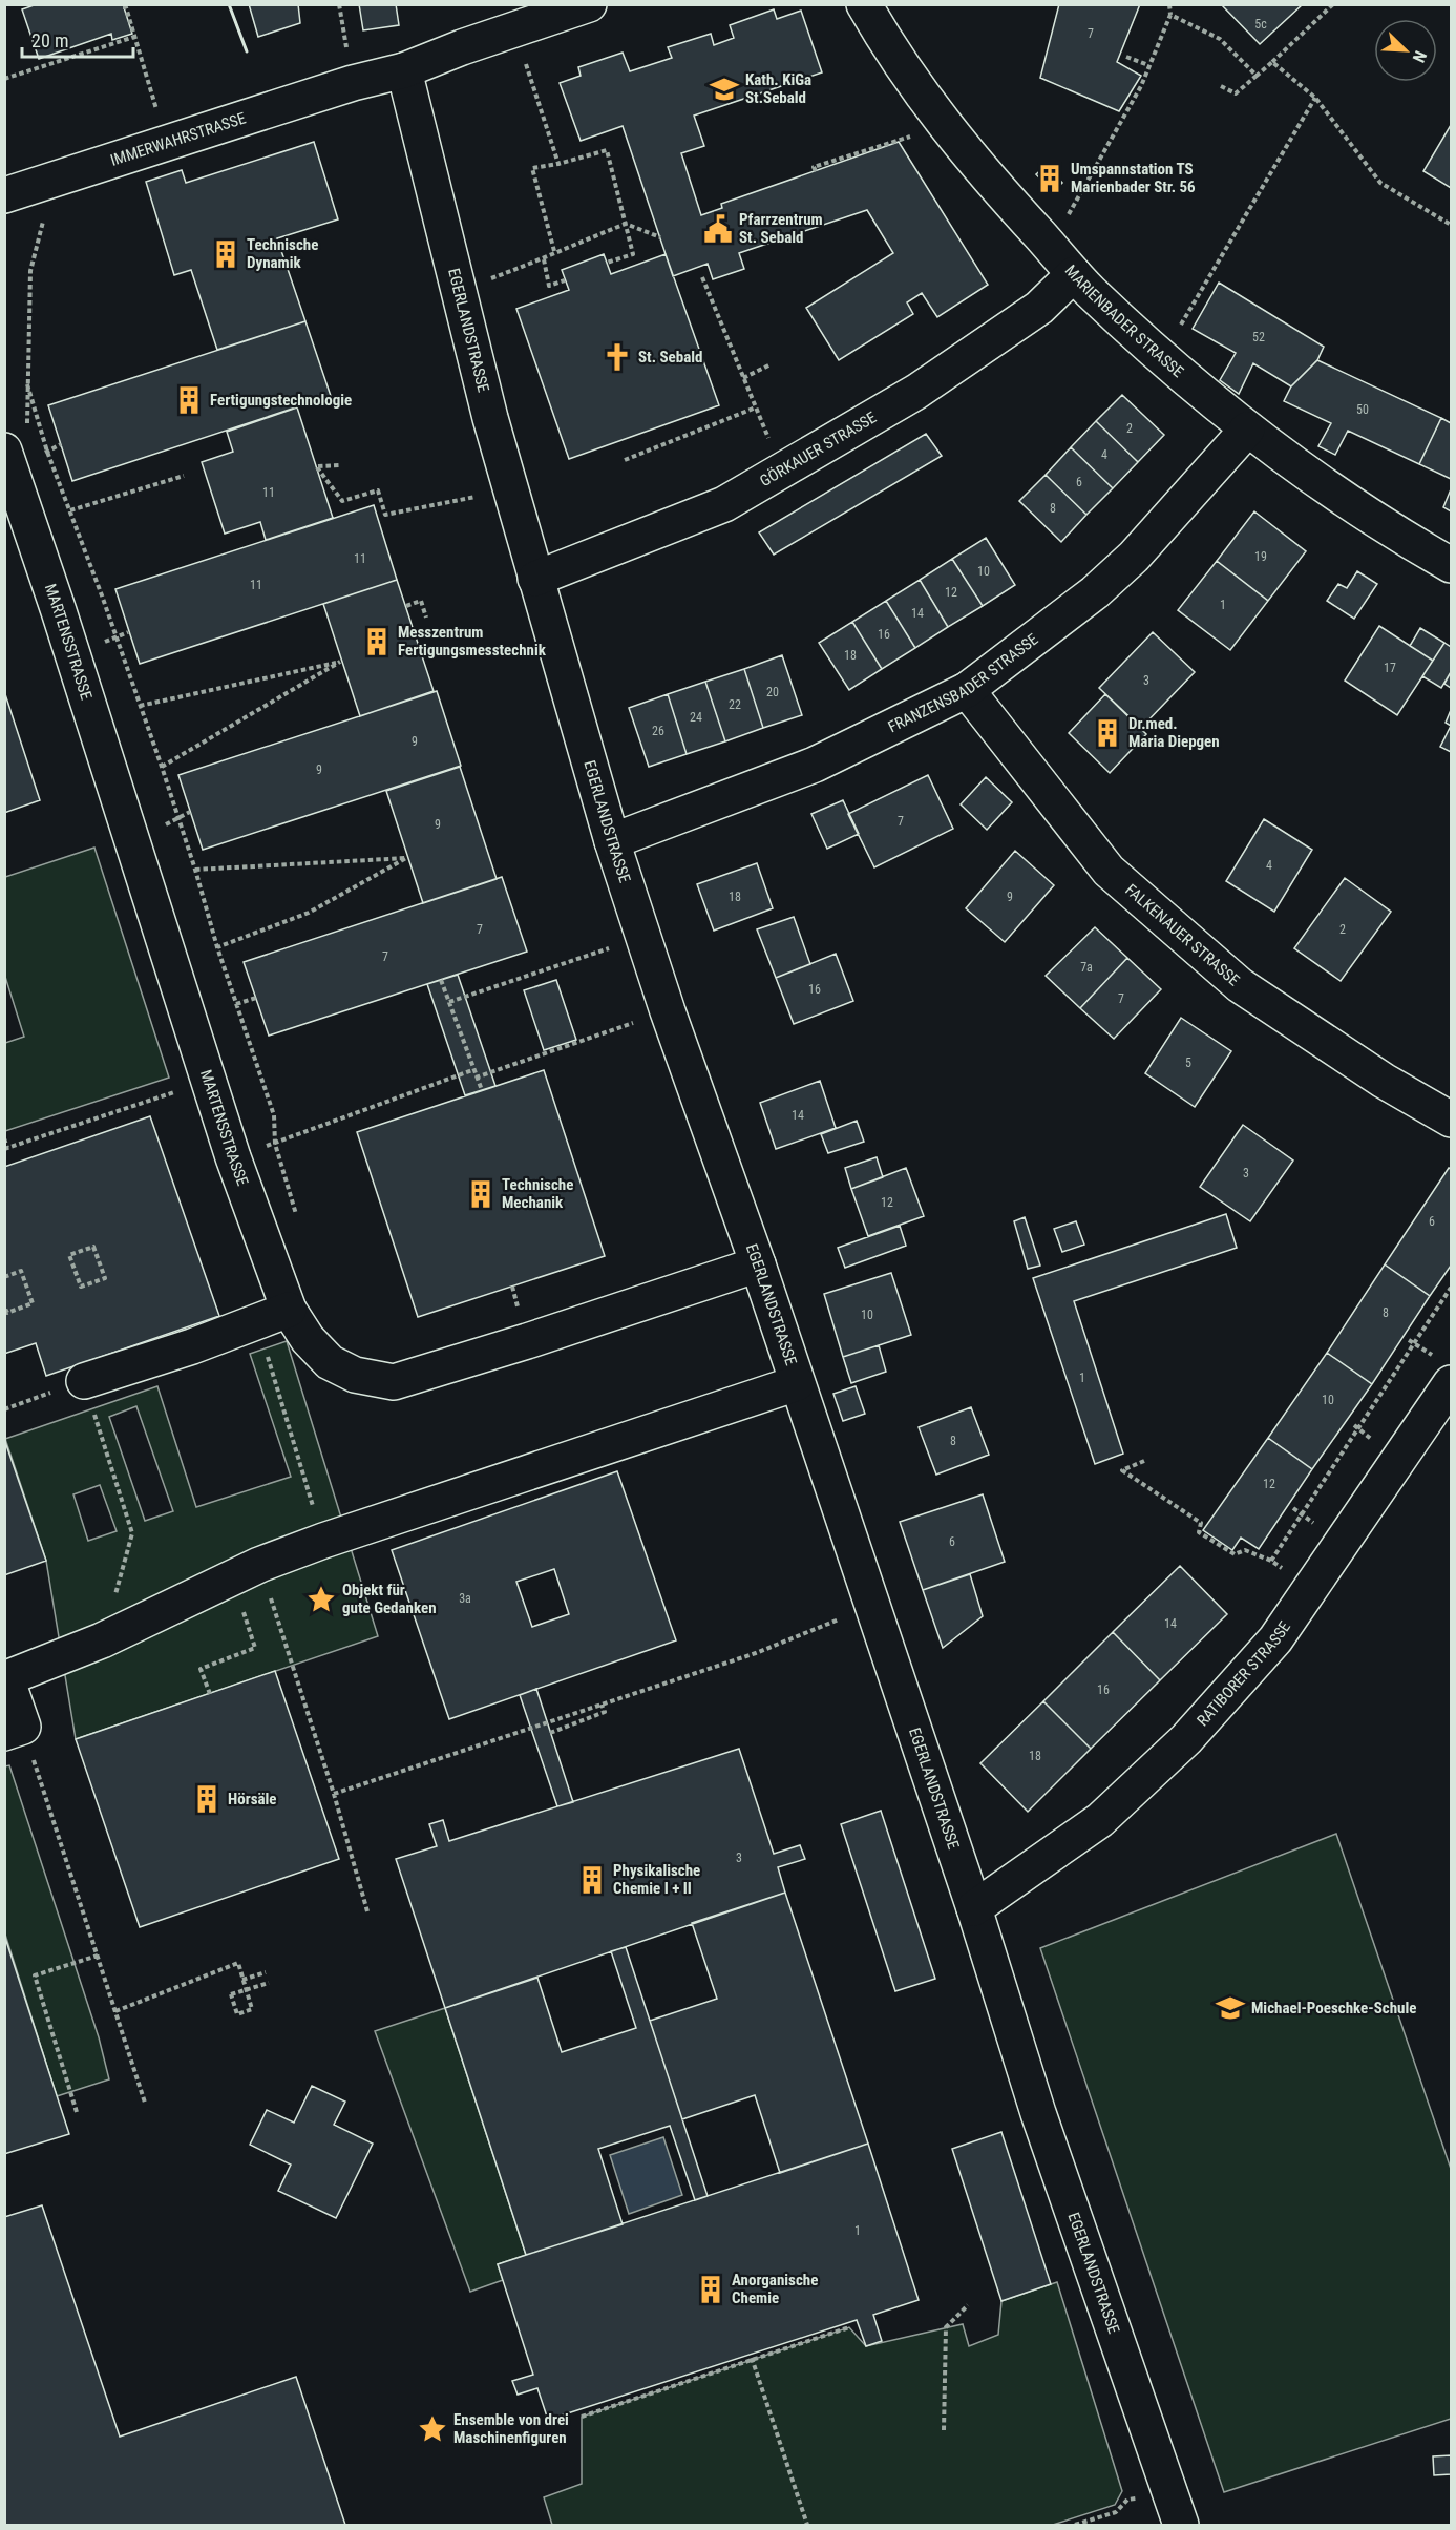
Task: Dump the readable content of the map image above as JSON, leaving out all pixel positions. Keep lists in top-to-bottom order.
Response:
{
  "streets": {
    "street": [
      "IMMERWAHRSTRASSE",
      "MARIENBADER STRASSE",
      "EGERLANDSTRASSE",
      "GÖRKAUER STRASSE",
      "MARTENSSTRASSE",
      "FRANZENSBADER STRASSE",
      "FALKENAUER STRASSE",
      "RATIBORER STRASSE"
    ]
  },
  "crossings": [
    ["IMMERWAHRSTRASSE", "EGERLANDSTRASSE"],
    ["MARIENBADER STRASSE", "GÖRKAUER STRASSE"],
    ["MARIENBADER STRASSE", "FRANZENSBADER STRASSE"],
    ["EGERLANDSTRASSE", "GÖRKAUER STRASSE"],
    ["EGERLANDSTRASSE", "MARTENSSTRASSE"],
    ["EGERLANDSTRASSE", "FRANZENSBADER STRASSE"],
    ["EGERLANDSTRASSE", "RATIBORER STRASSE"],
    ["FRANZENSBADER STRASSE", "FALKENAUER STRASSE"]
  ],
  "places": {
    "school or university": ["Kath. KiGa St.Sebald", "Michael-Poeschke-Schule"],
    "building": [
      "Umspannstation TS Marienbader Str. 56",
      "Technische Dynamik",
      "Fertigungstechnologie",
      "Messzentrum Fertigungsmesstechnik",
      "Dr.med. Maria Diepgen",
      "Technische Mechanik",
      "Hörsäle",
      "Physikalische Chemie I + II",
      "Anorganische Chemie"
    ],
    "public building": ["Pfarrzentrum St. Sebald"],
    "church": ["St. Sebald"],
    "place": ["Objekt für gute Gedanken", "Ensemble von drei Maschinenfiguren"]
  },
  "house_numbers": [
    "5c",
    "7",
    "52",
    "50",
    "2",
    "4",
    "6",
    "11",
    "8",
    "19",
    "11",
    "10",
    "11",
    "12",
    "1",
    "14",
    "16",
    "18",
    "17",
    "3",
    "20",
    "22",
    "24",
    "26",
    "9",
    "9",
    "7",
    "9",
    "4",
    "18",
    "9",
    "7",
    "2",
    "7",
    "7a",
    "16",
    "7",
    "5",
    "14",
    "3",
    "12",
    "6",
    "8",
    "10",
    "1",
    "10",
    "8",
    "12",
    "6",
    "3a",
    "14",
    "16",
    "18",
    "3",
    "1"
  ],
  "scale_bar": "20 m",
  "north": "bottom right"
}
